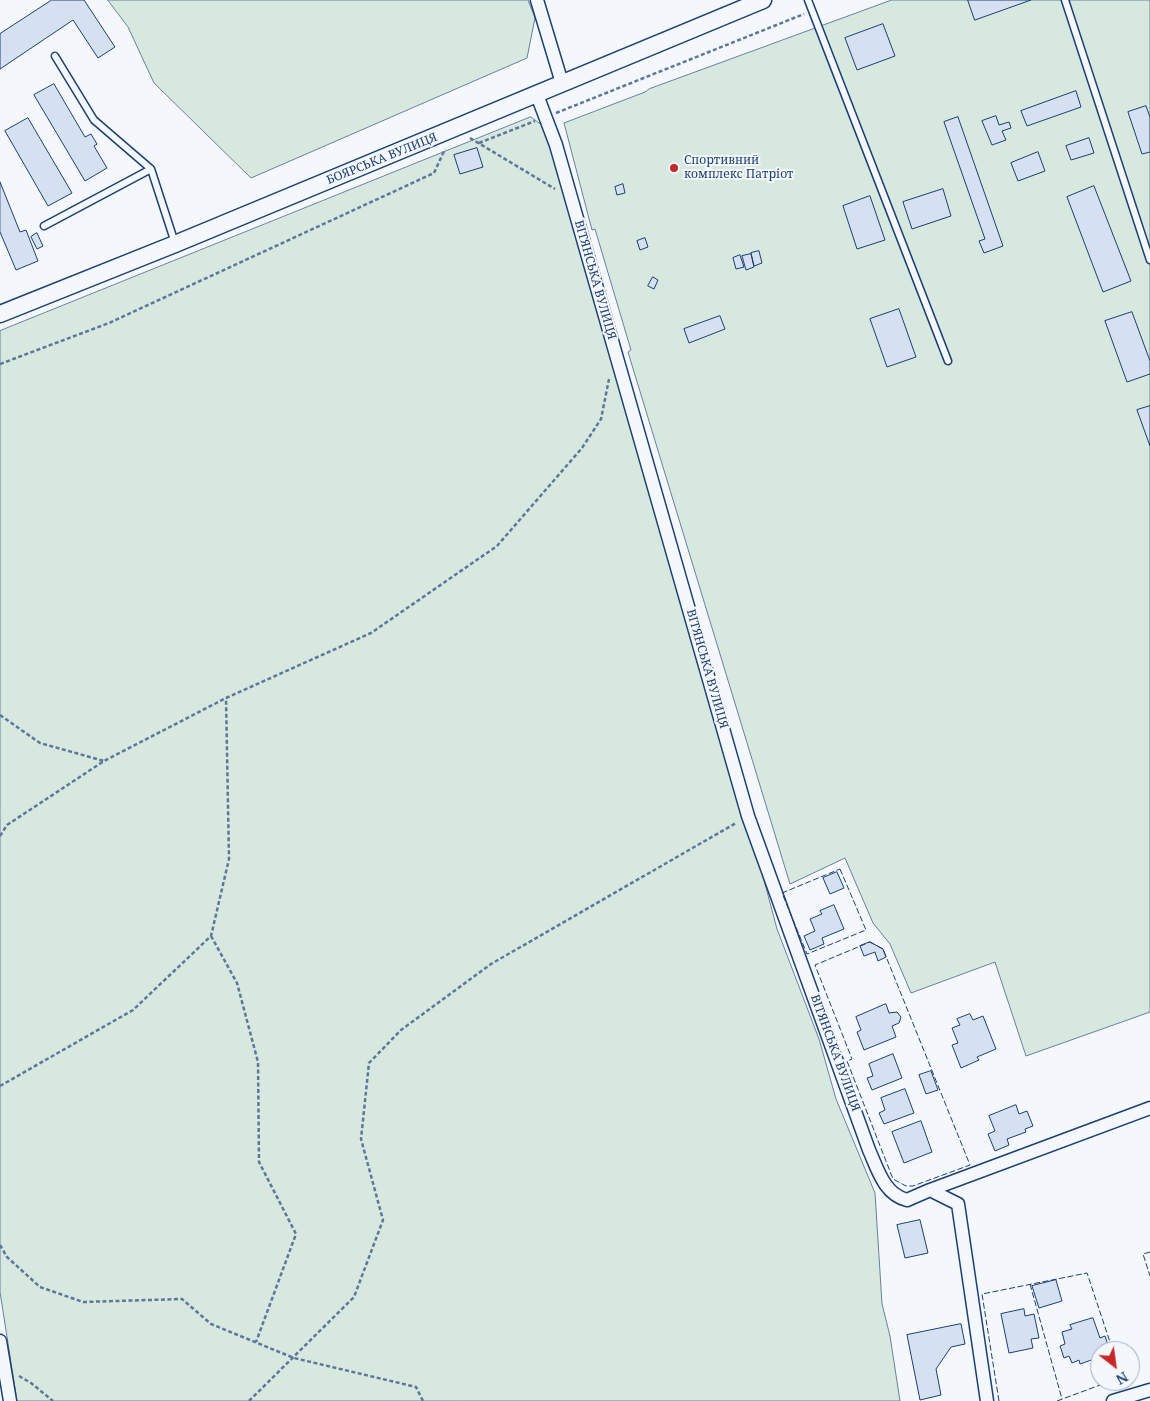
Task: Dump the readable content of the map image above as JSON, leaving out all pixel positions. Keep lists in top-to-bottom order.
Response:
{
  "streets": {
    "street": ["БОЯРСЬКА ВУЛИЦЯ", "ВІТЯНСЬКА ВУЛИЦЯ"]
  },
  "crossings": [
    ["БОЯРСЬКА ВУЛИЦЯ", "ВІТЯНСЬКА ВУЛИЦЯ"]
  ],
  "places": ["Спортивний комплекс Патріот"],
  "north": "bottom right"
}
